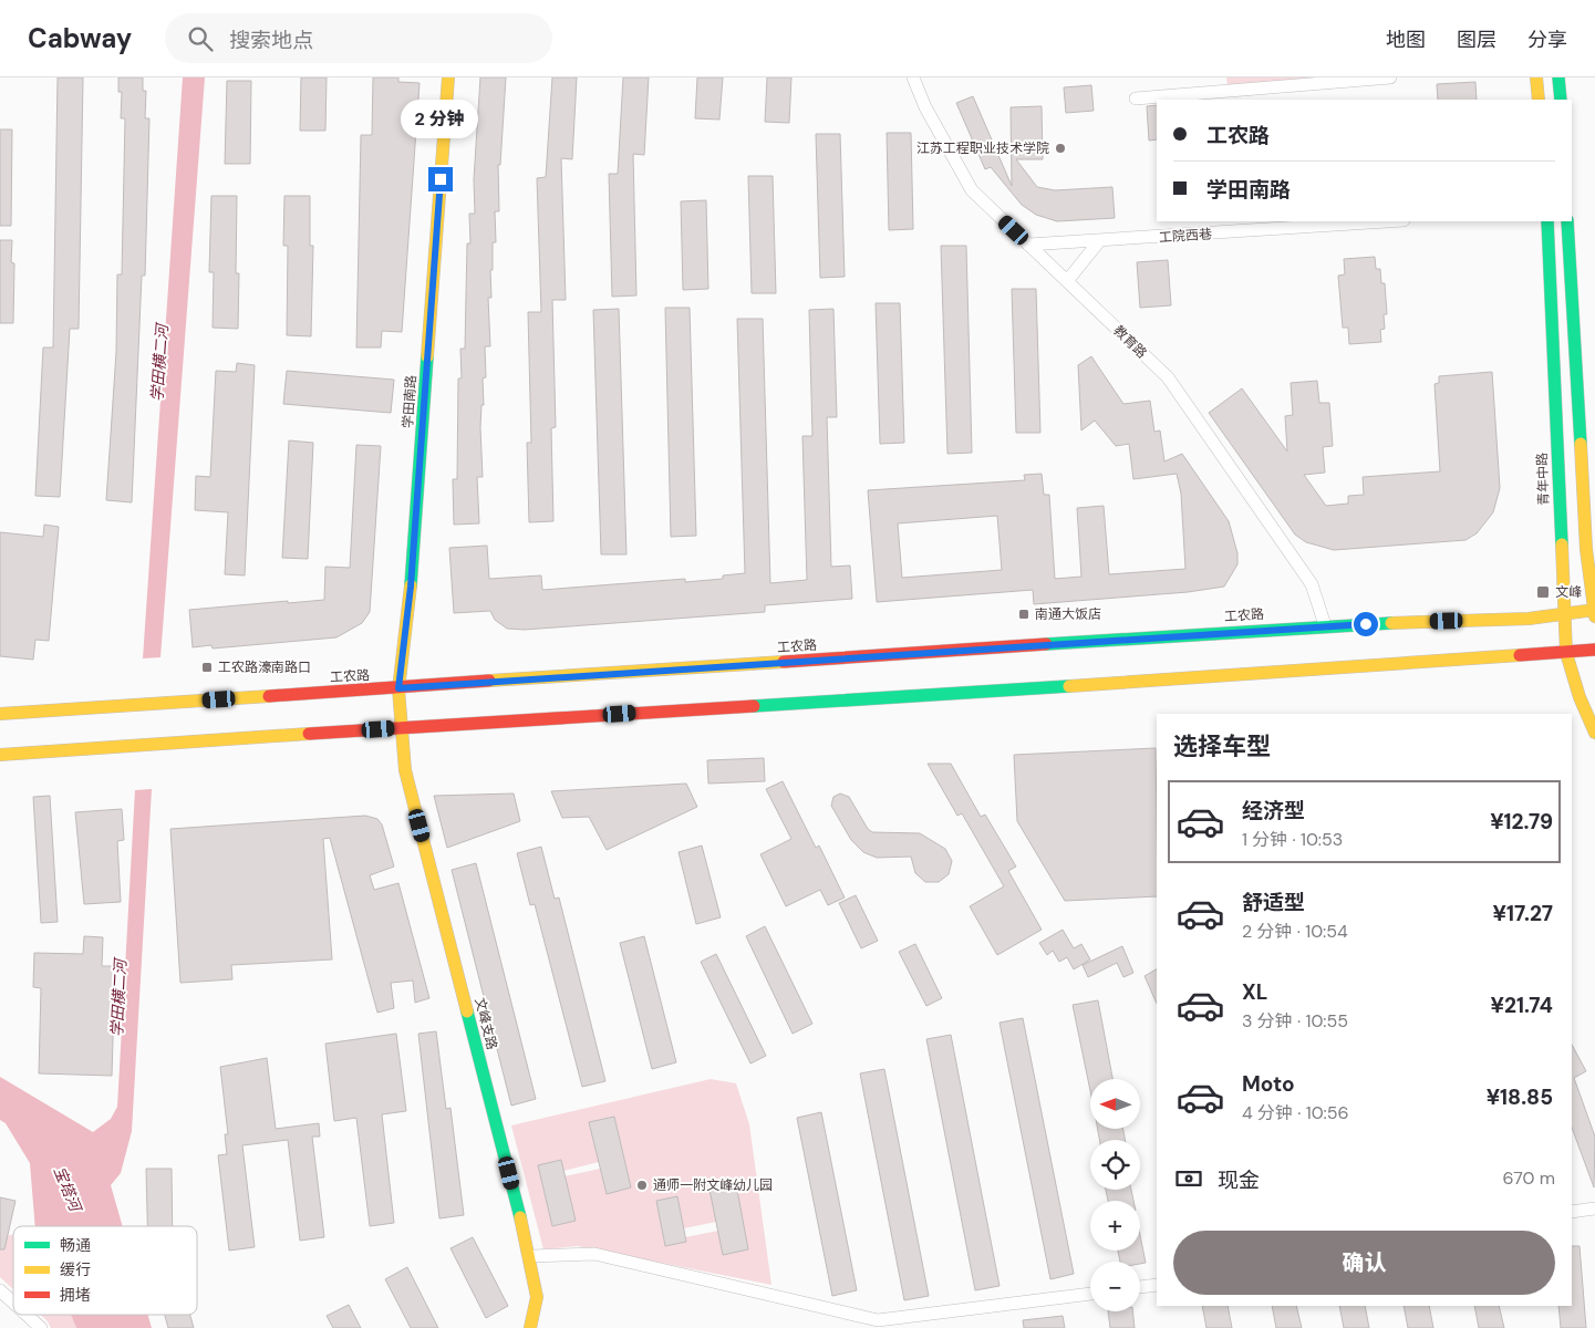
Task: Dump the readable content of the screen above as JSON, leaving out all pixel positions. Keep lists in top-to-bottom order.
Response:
{
  "streets": {
    "main road": [
      "学田南路",
      "青年中路",
      "工农路",
      "文峰支路"
    ],
    "street": ["工院西巷", "教育路"]
  },
  "crossings": [
    ["工院西巷", "教育路"],
    ["教育路", "工农路"],
    ["学田南路", "工农路"],
    ["学田南路", "文峰支路"],
    ["青年中路", "工农路"]
  ],
  "water": ["学田横二河", "宝塔河"],
  "places": {
    "other": ["江苏工程职业技术学院", "通师一附文峰幼儿园"],
    "transit": ["文峰", "南通大饭店", "工农路濠南路口"]
  },
  "legend": ["畅通", "缓行", "拥堵"],
  "north": "left",
  "page": {
    "header": "Cabway",
    "search": "搜索地点",
    "nav": ["地图", "图层", "分享"],
    "bubble": "2 分钟",
    "banner": ["工农路", "学田南路"],
    "heading": "选择车型",
    "list": [
      {
        "name": "经济型",
        "note": "1 分钟 · 10:53",
        "value": "¥12.79"
      },
      {
        "name": "舒适型",
        "note": "2 分钟 · 10:54",
        "value": "¥17.27"
      },
      {
        "name": "XL",
        "note": "3 分钟 · 10:55",
        "value": "¥21.74"
      },
      {
        "name": "Moto",
        "note": "4 分钟 · 10:56",
        "value": "¥18.85"
      }
    ],
    "map_buttons": ["+", "−"],
    "pay": ["现金", "670 m"],
    "buttons": "确认"
  }
}
